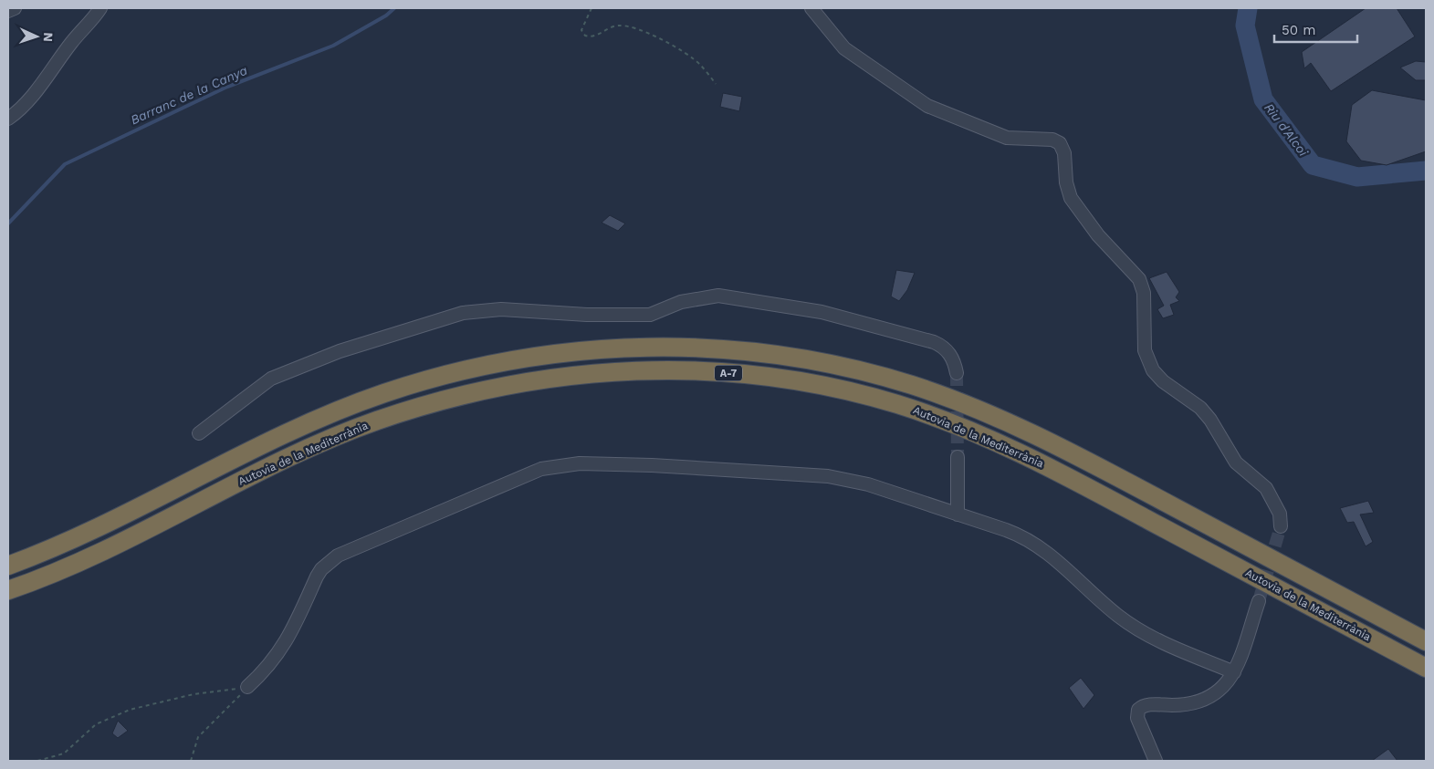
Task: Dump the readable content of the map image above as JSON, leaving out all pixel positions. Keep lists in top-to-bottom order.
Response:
{
  "streets": {
    "highway": ["A-7", "Autovia de la Mediterrània"]
  },
  "water": ["Barranc de la Canya", "Riu d'Alcoi"],
  "scale_bar": "50 m",
  "north": "right"
}
